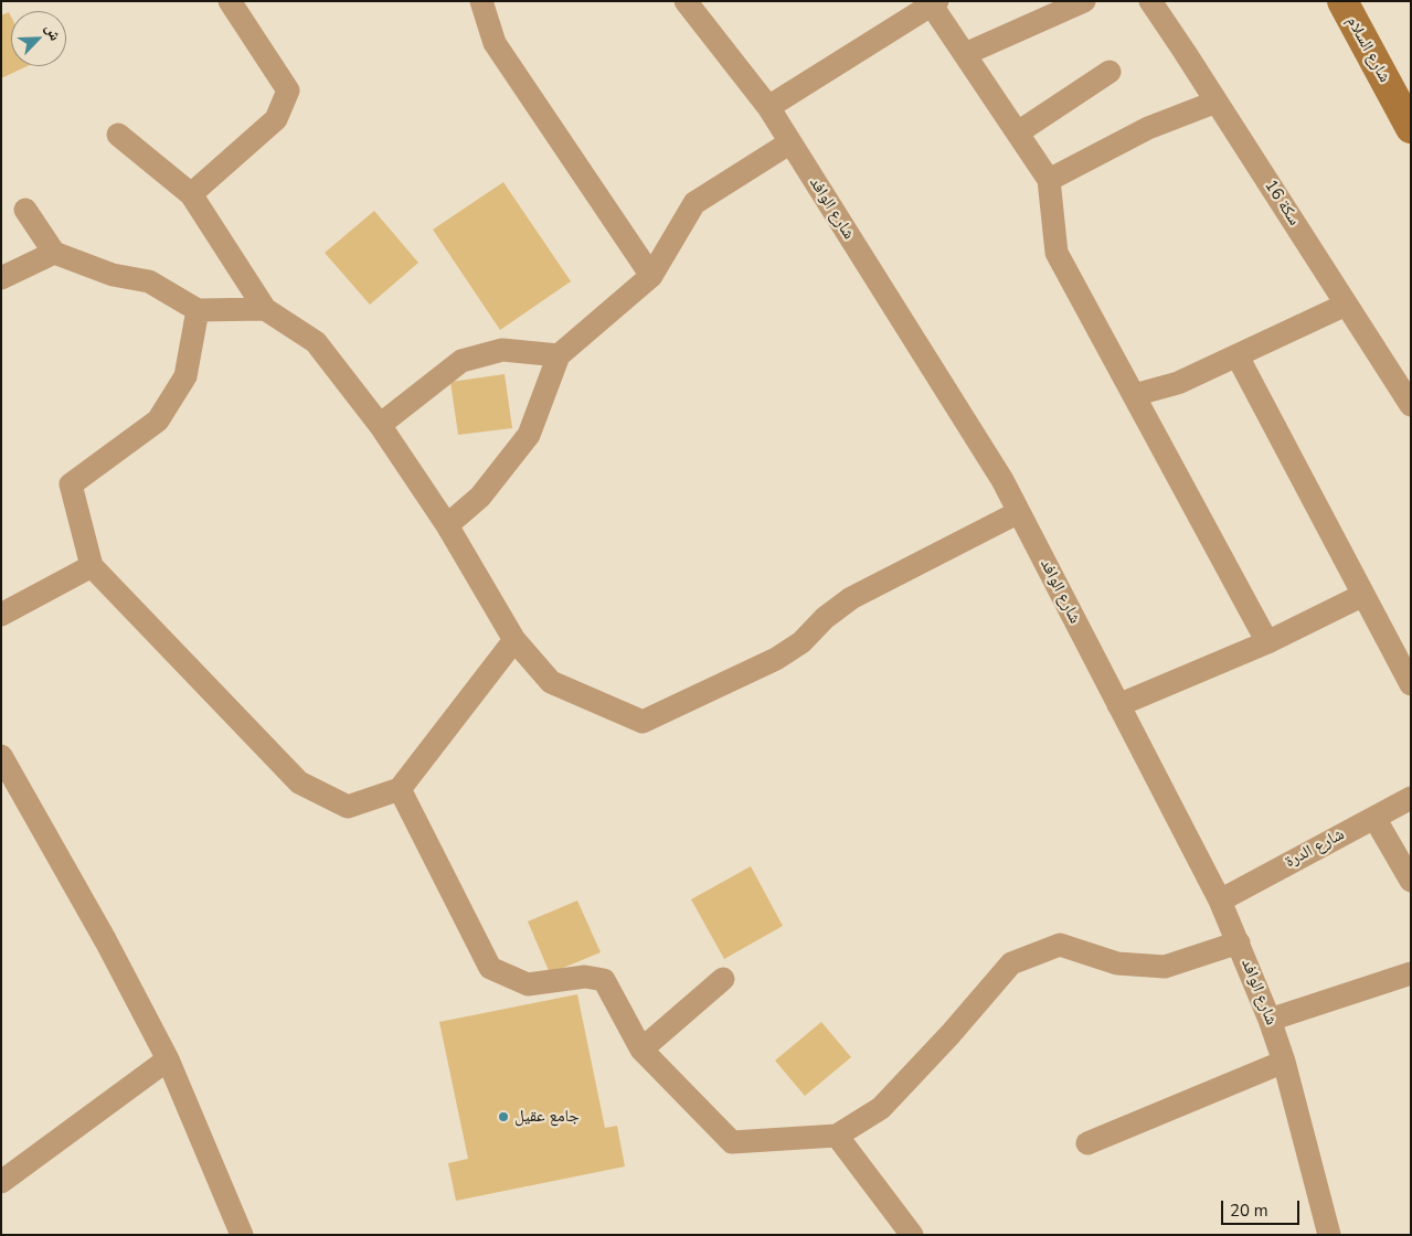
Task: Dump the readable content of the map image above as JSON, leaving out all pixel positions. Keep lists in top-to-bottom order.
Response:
{
  "streets": {
    "street": [
      "شارع السلام",
      "سكة 16",
      "شارع الوافد",
      "شارع الدرة"
    ]
  },
  "crossings": [
    ["شارع الوافد", "شارع الدرة"]
  ],
  "places": ["جامع عقيل"],
  "scale_bar": "20 m",
  "north": "top right"
}
